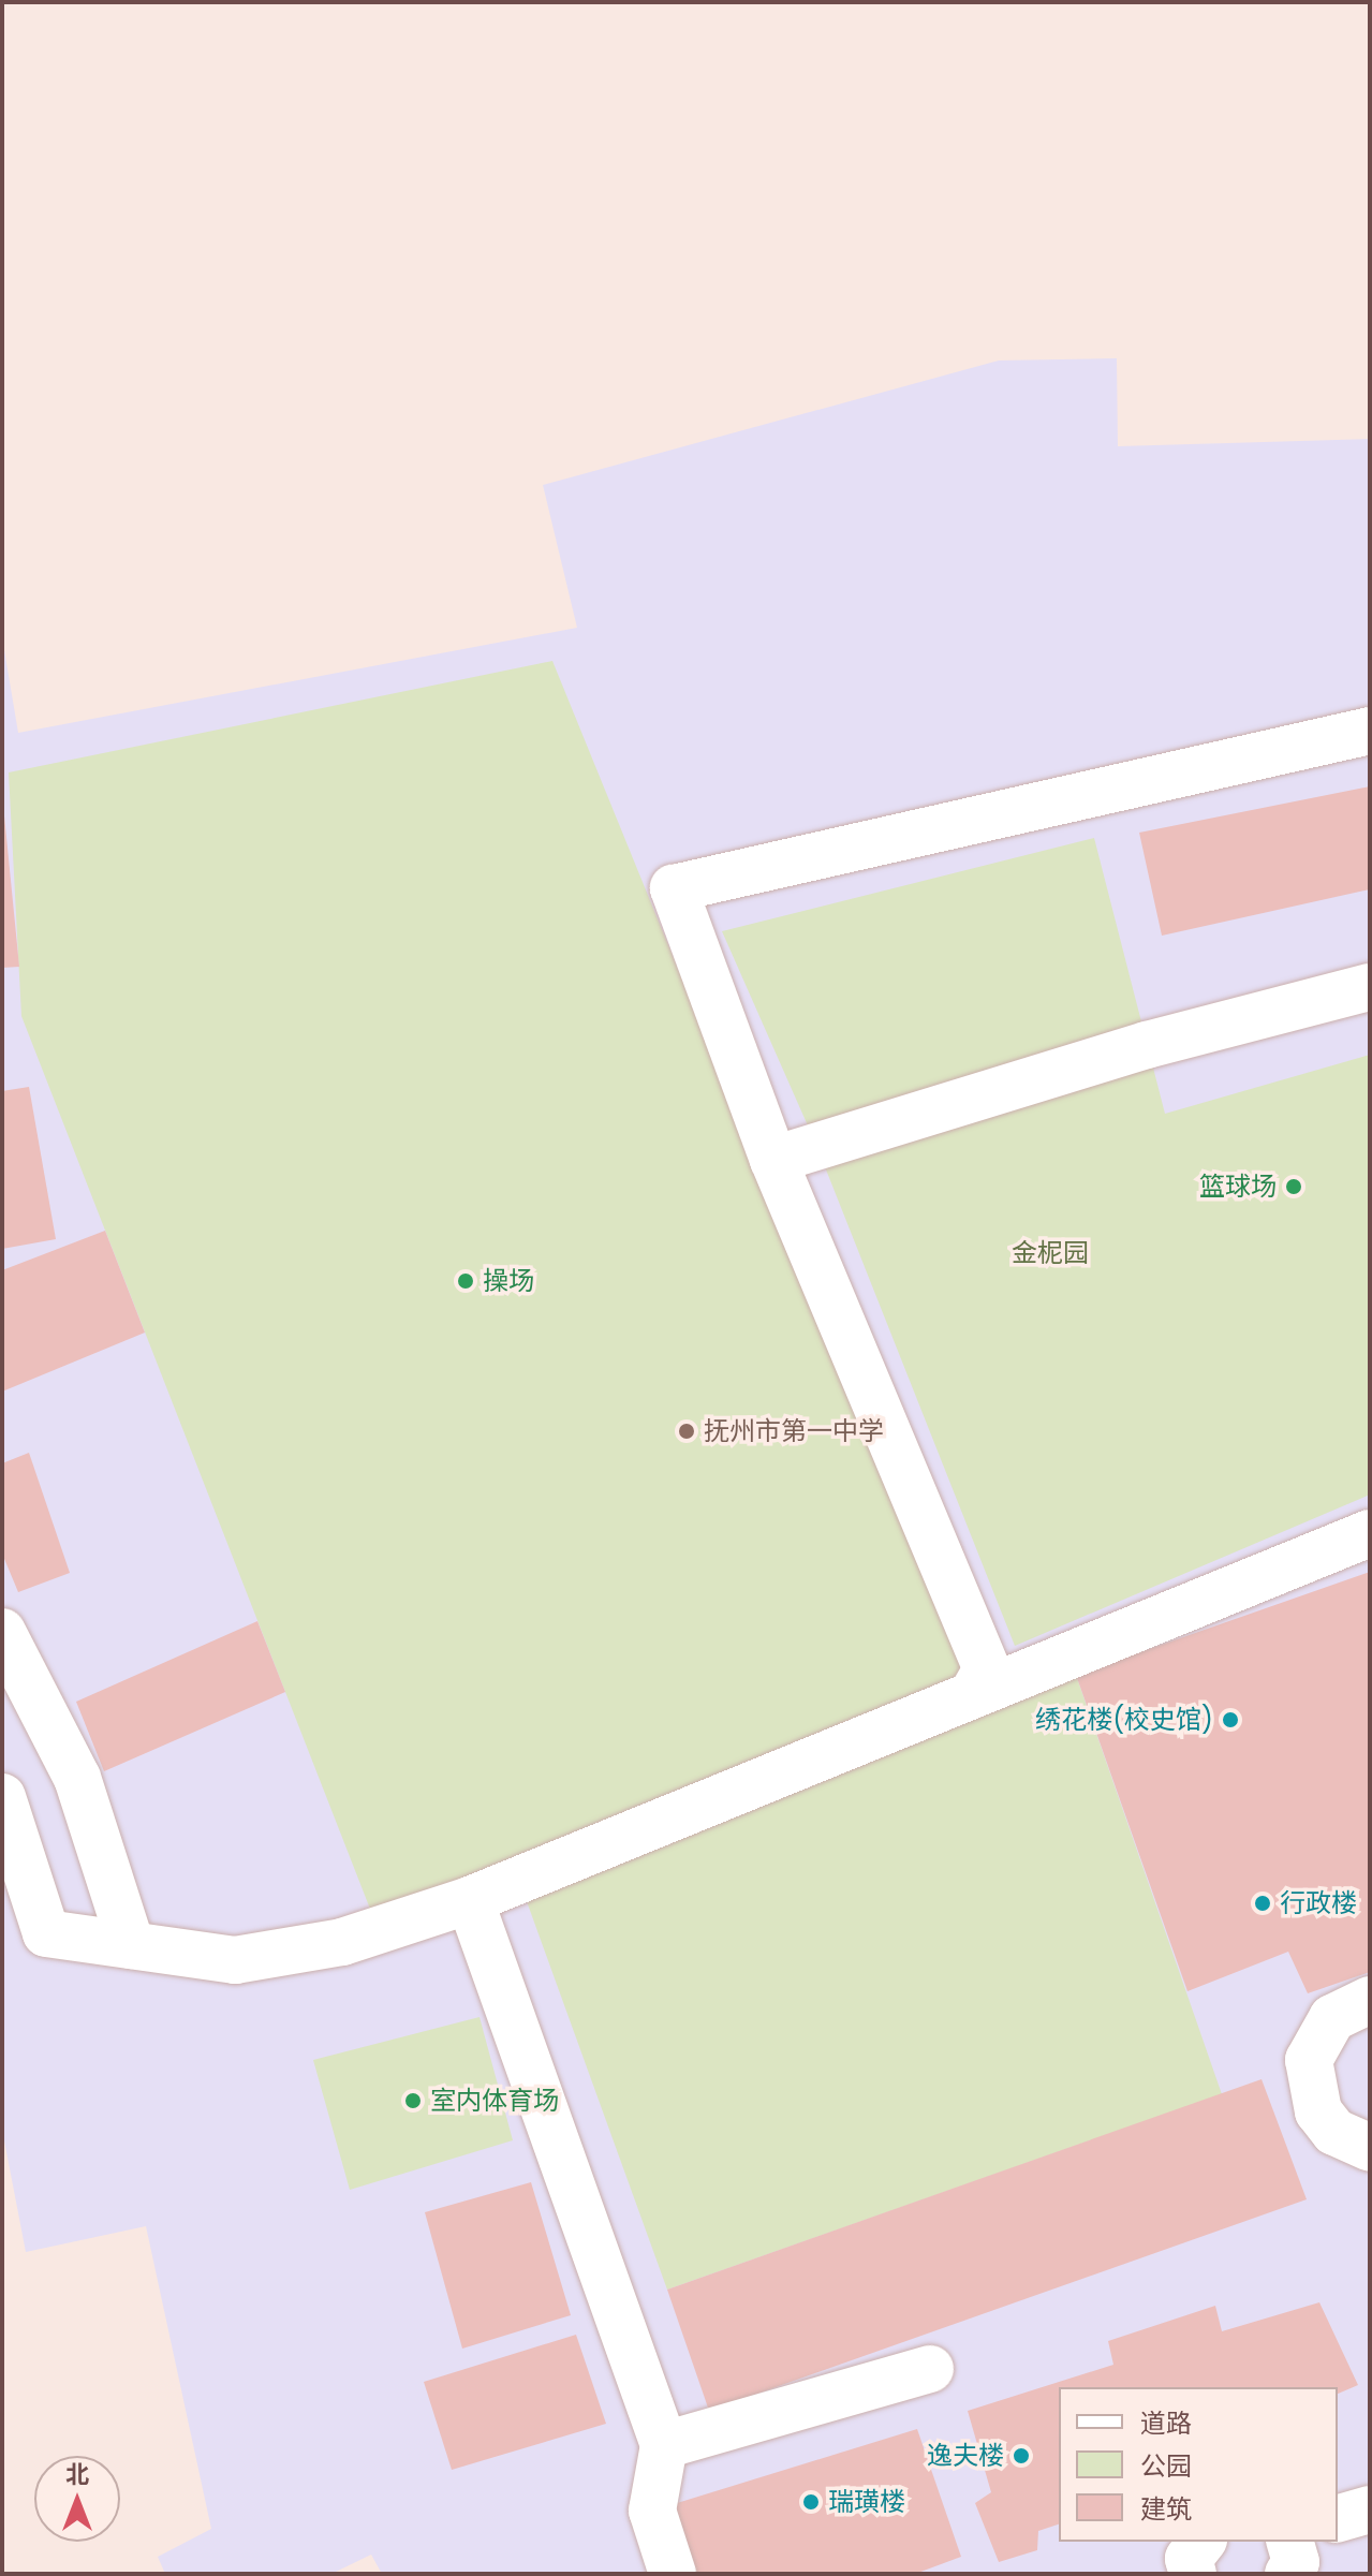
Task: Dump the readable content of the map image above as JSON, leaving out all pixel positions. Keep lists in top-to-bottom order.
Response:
{
  "parks": ["金柅园"],
  "places": [
    "篮球场",
    "操场",
    "抚州市第一中学",
    "绣花楼(校史馆)",
    "行政楼",
    "室内体育场",
    "逸夫楼",
    "瑞璜楼"
  ],
  "legend": ["道路", "公园", "建筑"],
  "north": "top"
}
